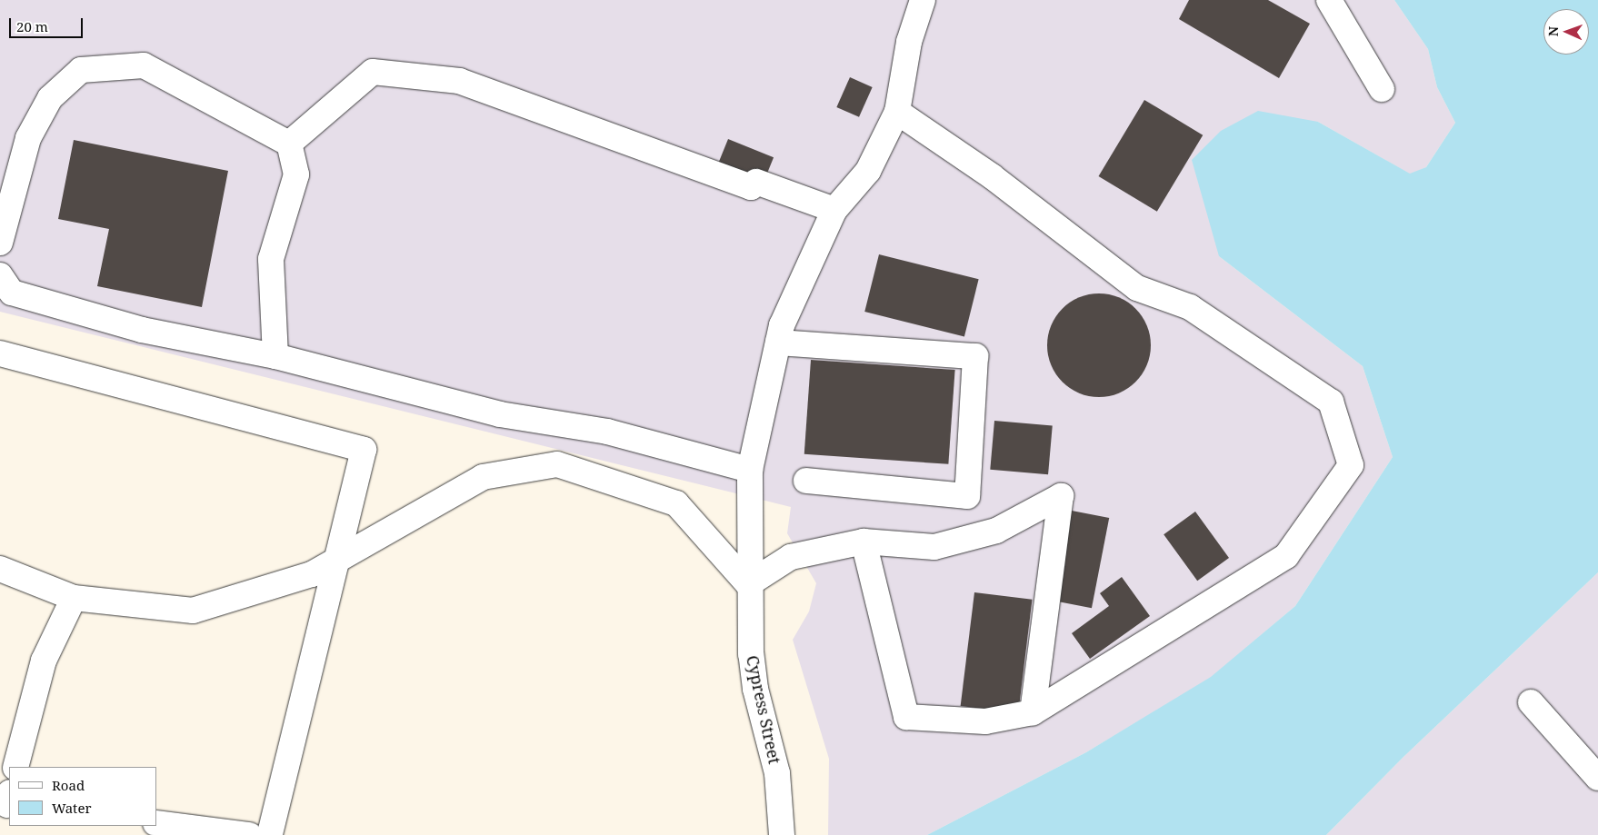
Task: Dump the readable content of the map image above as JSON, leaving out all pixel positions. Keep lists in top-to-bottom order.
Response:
{
  "streets": {
    "street": ["Cypress Street"]
  },
  "legend": ["Road", "Water"],
  "scale_bar": "20 m",
  "north": "left"
}
